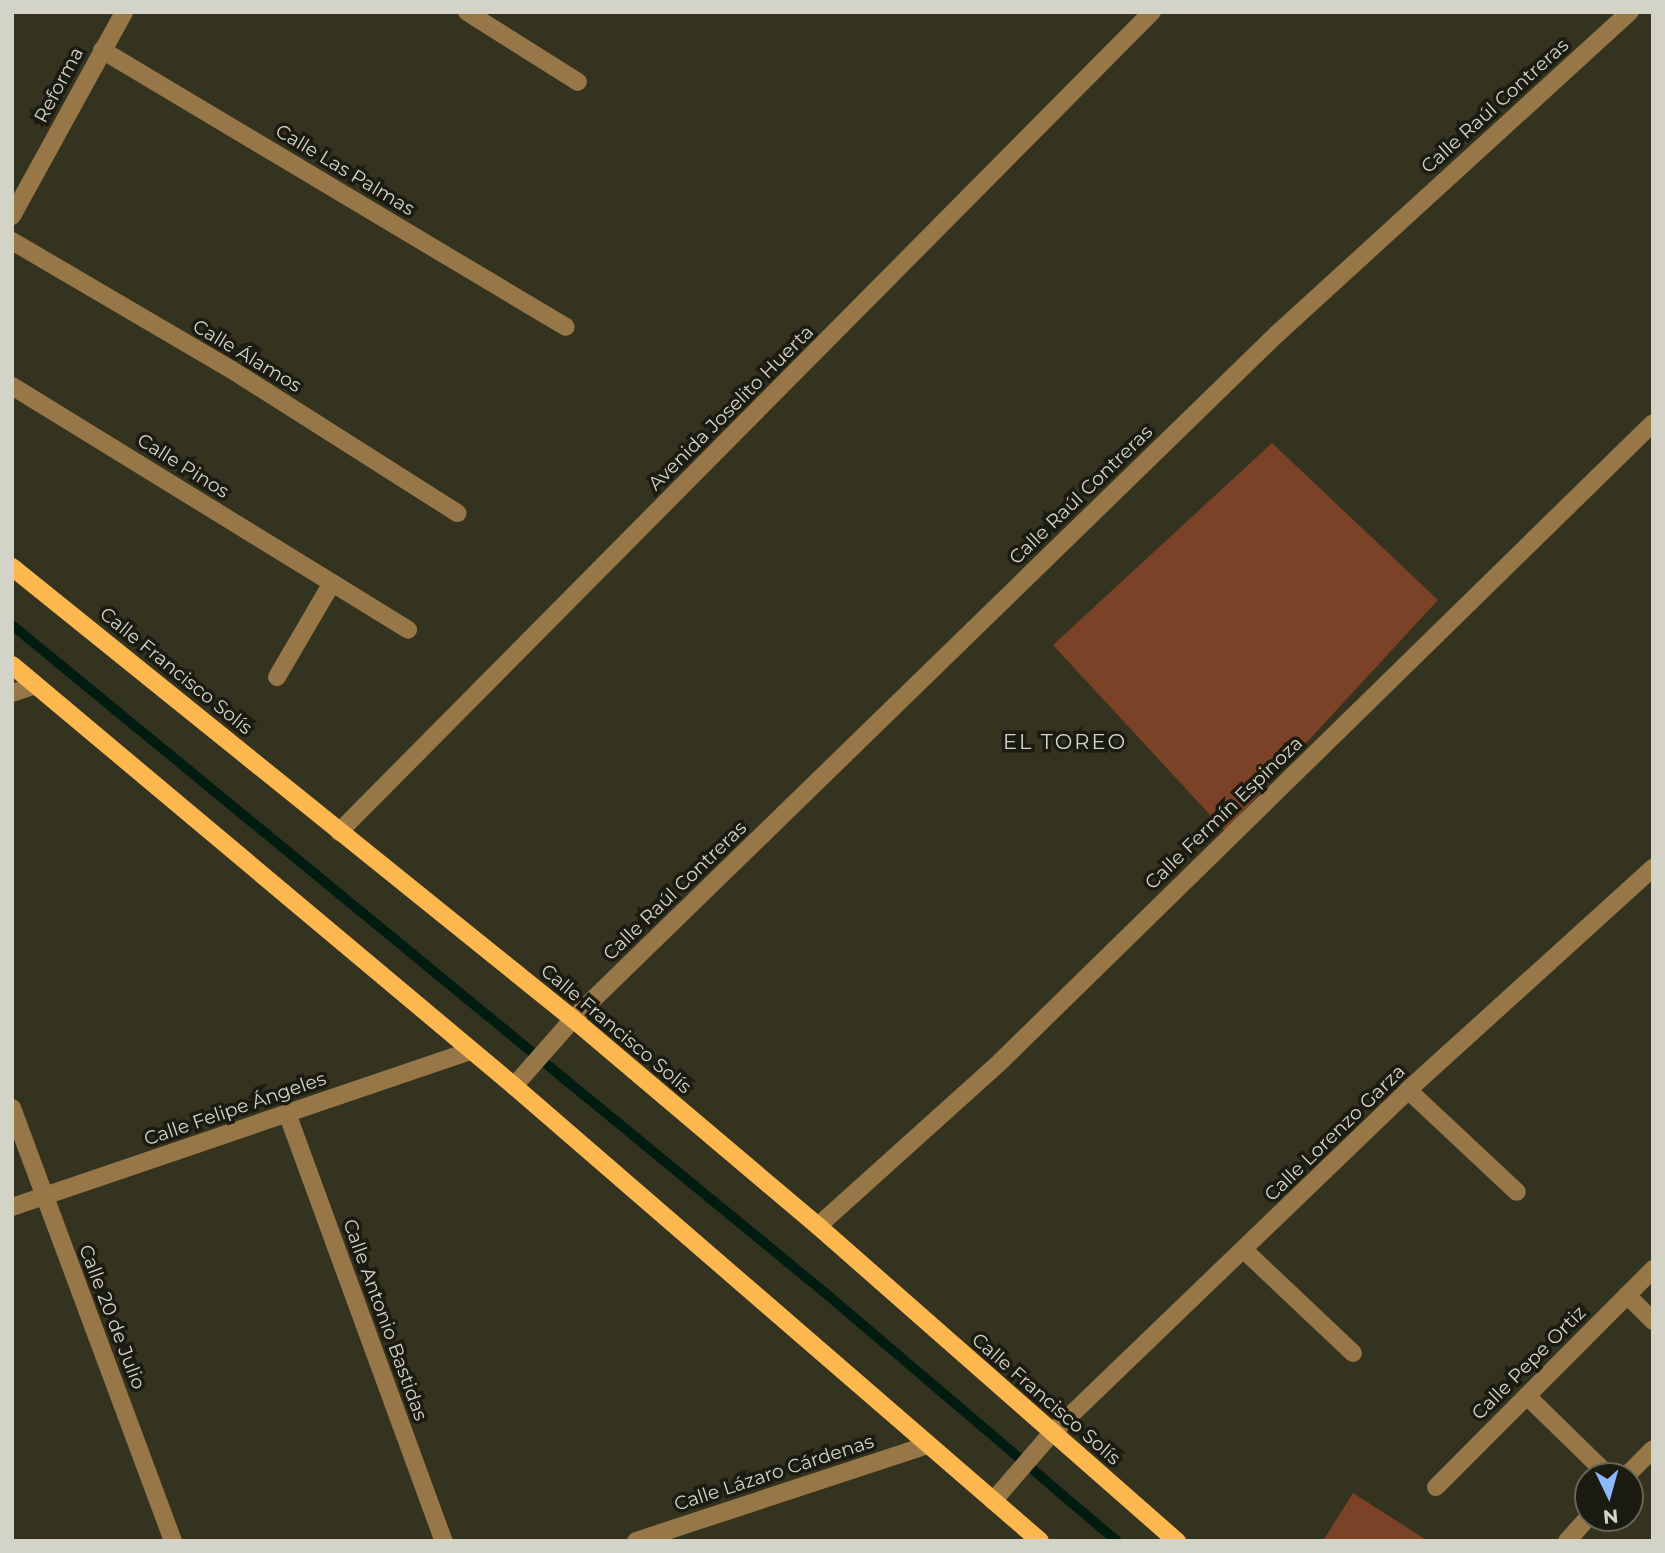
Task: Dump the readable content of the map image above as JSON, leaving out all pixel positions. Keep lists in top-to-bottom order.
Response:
{
  "streets": {
    "main road": ["Calle Francisco Solís"],
    "street": [
      "Reforma",
      "Calle Raúl Contreras",
      "Calle Las Palmas",
      "Calle Álamos",
      "Avenida Joselito Huerta",
      "Calle Pinos",
      "Calle Fermín Espinoza",
      "Calle Felipe Ángeles",
      "Calle Lorenzo Garza",
      "Calle 20 de Julio",
      "Calle Antonio Bastidas",
      "Calle Pepe Ortiz",
      "Calle Lázaro Cárdenas"
    ]
  },
  "crossings": [
    ["Reforma", "Calle Las Palmas"],
    ["Calle Raúl Contreras", "Calle Francisco Solís"],
    ["Avenida Joselito Huerta", "Calle Francisco Solís"],
    ["Calle Francisco Solís", "Calle Fermín Espinoza"],
    ["Calle Francisco Solís", "Calle Lorenzo Garza"],
    ["Calle Felipe Ángeles", "Calle 20 de Julio"],
    ["Calle Felipe Ángeles", "Calle Antonio Bastidas"]
  ],
  "districts": ["EL TOREO"],
  "north": "bottom"
}
